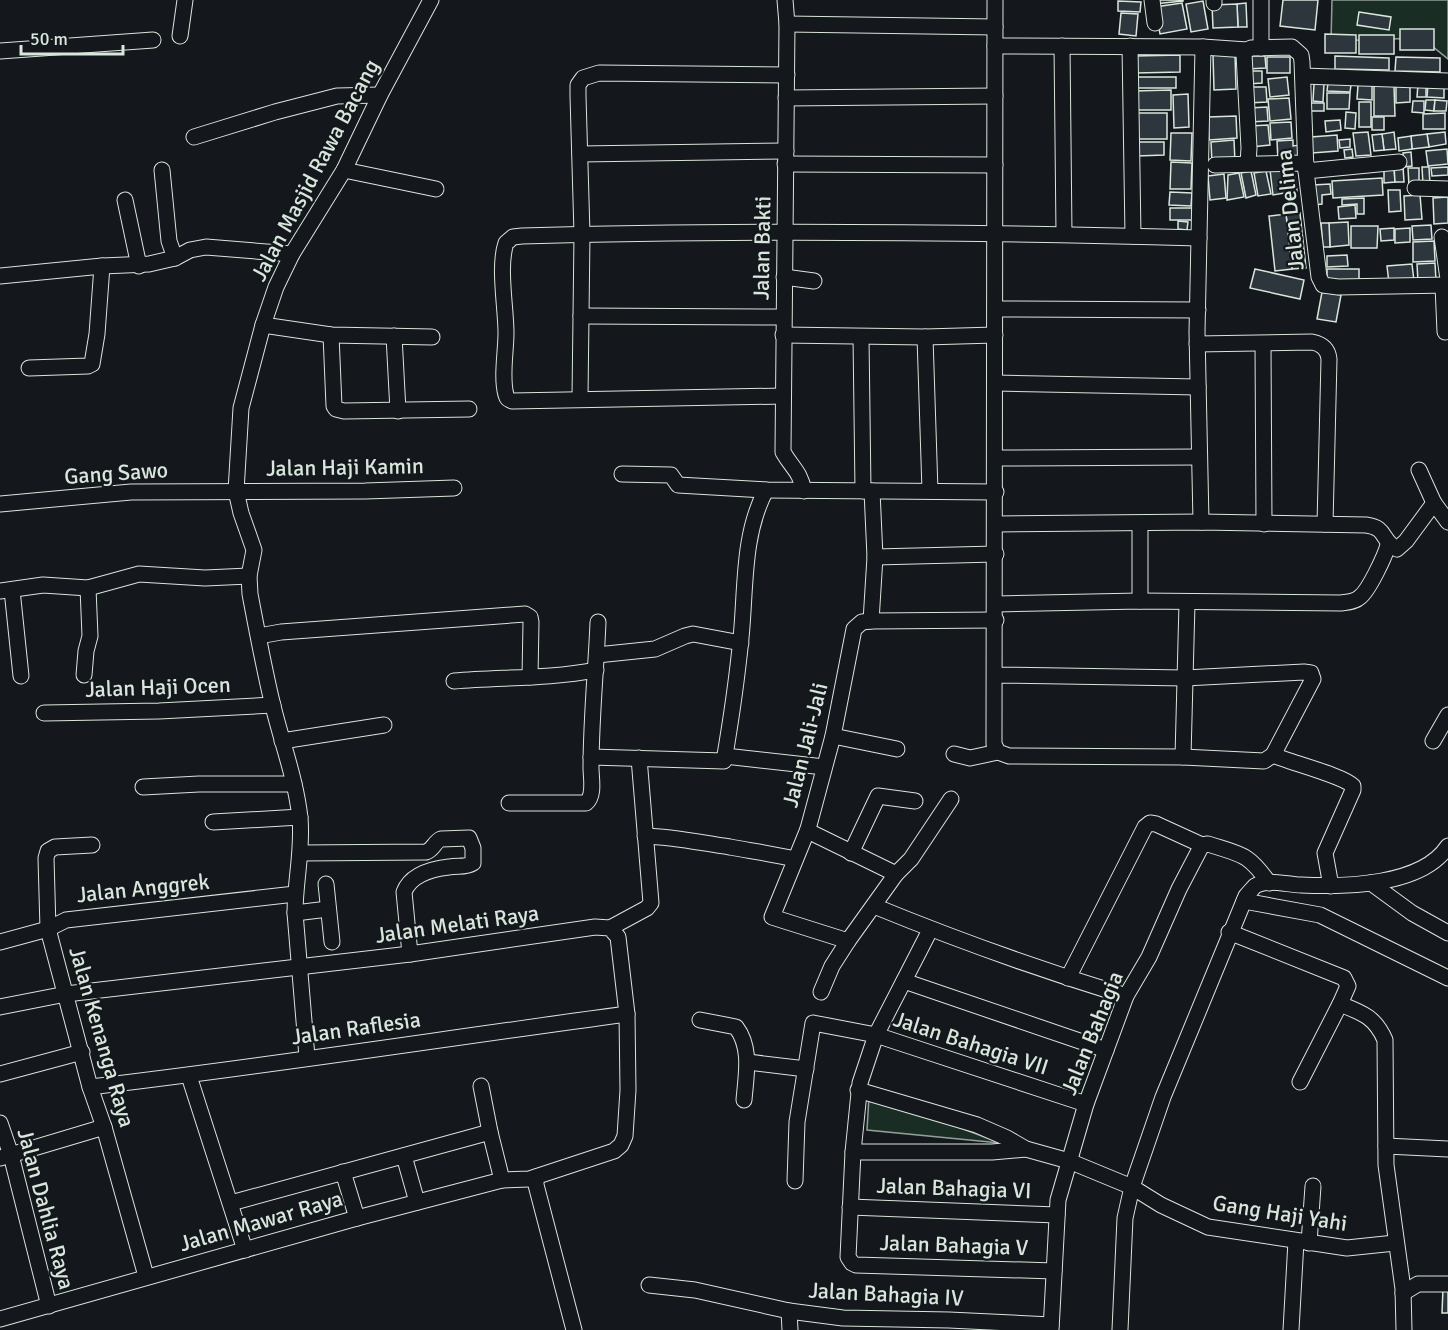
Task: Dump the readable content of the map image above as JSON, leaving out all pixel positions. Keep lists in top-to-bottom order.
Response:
{
  "streets": {
    "street": [
      "Jalan Masjid Rawa Bacang",
      "Jalan Delima",
      "Jalan Bakti",
      "Jalan Haji Kamin",
      "Gang Sawo",
      "Jalan Haji Ocen",
      "Jalan Jali-Jali",
      "Jalan Anggrek",
      "Jalan Melati Raya",
      "Jalan Raflesia",
      "Jalan Bahagia",
      "Jalan Kenanga Raya",
      "Jalan Bahagia VII",
      "Jalan Bahagia VI",
      "Jalan Dahlia Raya",
      "Gang Haji Yahi",
      "Jalan Mawar Raya",
      "Jalan Bahagia V",
      "Jalan Bahagia IV"
    ]
  },
  "crossings": [
    ["Jalan Masjid Rawa Bacang", "Jalan Haji Kamin"],
    ["Jalan Masjid Rawa Bacang", "Gang Sawo"],
    ["Jalan Masjid Rawa Bacang", "Jalan Haji Ocen"],
    ["Jalan Masjid Rawa Bacang", "Jalan Anggrek"],
    ["Jalan Masjid Rawa Bacang", "Jalan Melati Raya"],
    ["Jalan Masjid Rawa Bacang", "Jalan Raflesia"],
    ["Jalan Haji Kamin", "Gang Sawo"],
    ["Jalan Anggrek", "Jalan Kenanga Raya"],
    ["Jalan Melati Raya", "Jalan Kenanga Raya"],
    ["Jalan Raflesia", "Jalan Kenanga Raya"],
    ["Jalan Bahagia", "Jalan Bahagia VII"],
    ["Jalan Bahagia", "Jalan Bahagia VI"],
    ["Jalan Bahagia", "Gang Haji Yahi"],
    ["Jalan Bahagia", "Jalan Bahagia V"],
    ["Jalan Bahagia", "Jalan Bahagia IV"],
    ["Jalan Kenanga Raya", "Jalan Mawar Raya"],
    ["Jalan Bahagia VI", "Jalan Bahagia V"],
    ["Jalan Dahlia Raya", "Jalan Mawar Raya"]
  ],
  "scale_bar": "50 m"
}
